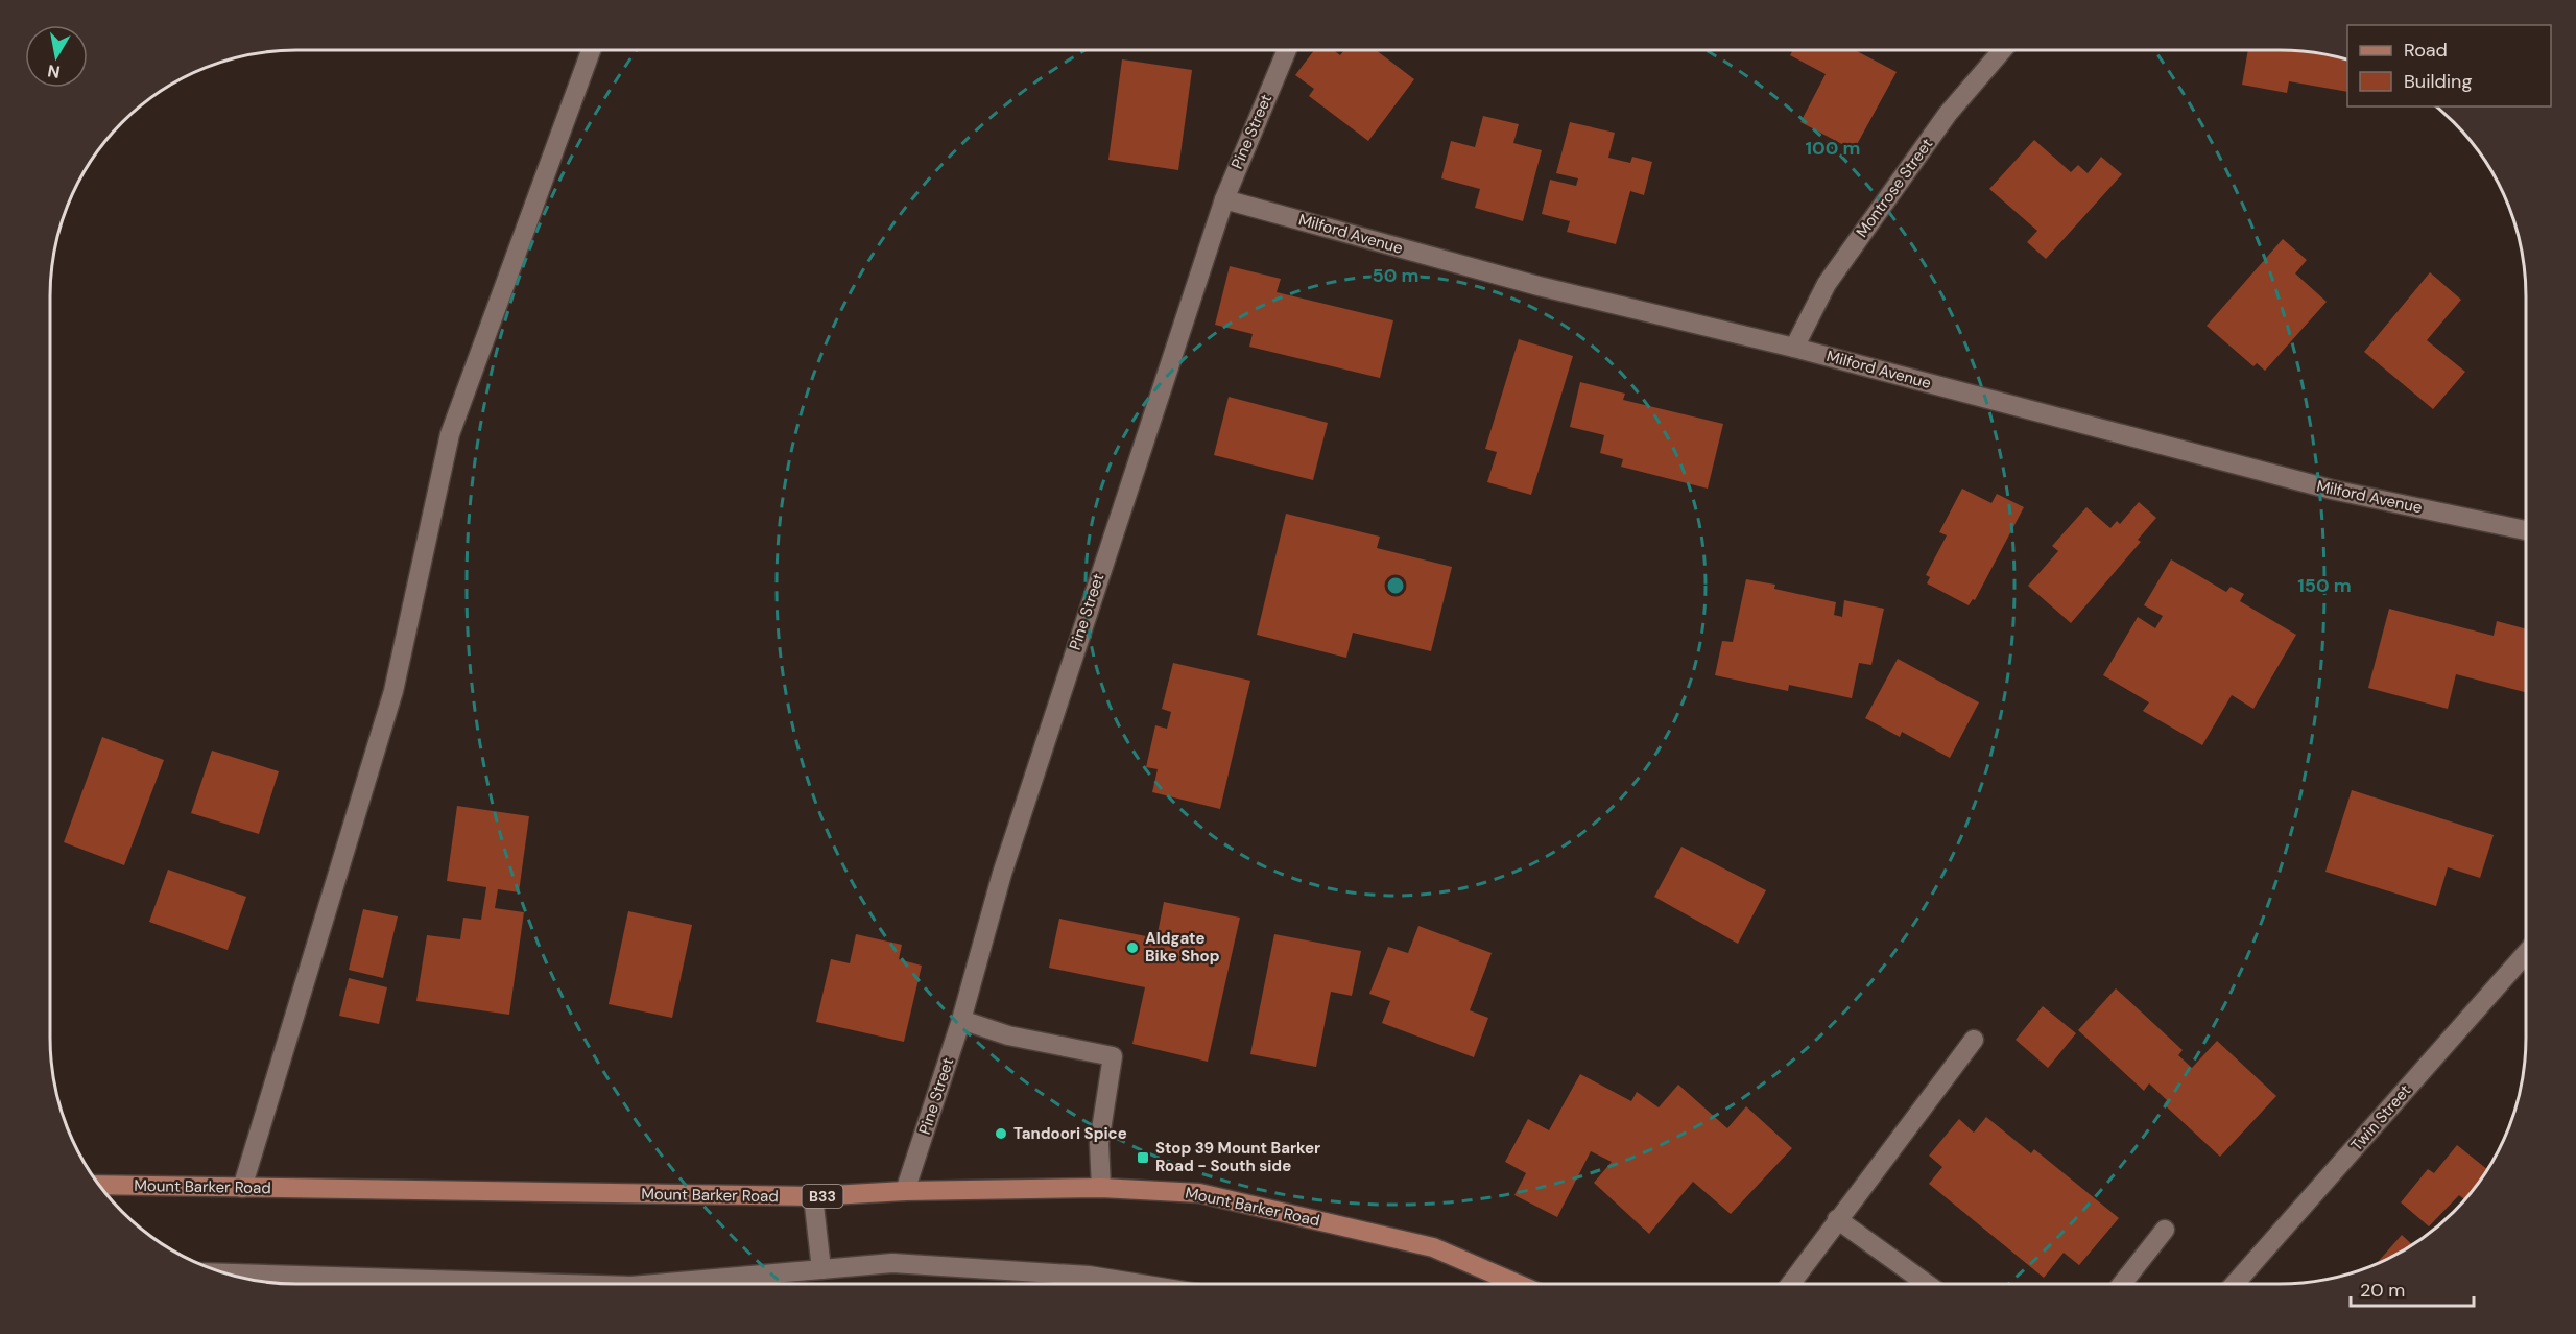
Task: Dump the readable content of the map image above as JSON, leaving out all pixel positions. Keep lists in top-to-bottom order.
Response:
{
  "streets": {
    "main road": ["Mount Barker Road", "B33"],
    "street": [
      "Pine Street",
      "Montrose Street",
      "Milford Avenue",
      "Twin Street"
    ]
  },
  "crossings": [
    ["Pine Street", "Milford Avenue"],
    ["Pine Street", "Mount Barker Road"],
    ["Montrose Street", "Milford Avenue"]
  ],
  "places": {
    "other": ["Aldgate Bike Shop", "Tandoori Spice"],
    "transit": ["Stop 39 Mount Barker Road - South side"]
  },
  "legend": ["Road", "Building"],
  "scale_bar": "20 m",
  "north": "bottom",
  "rings": ["100 m", "50 m", "150 m"]
}
